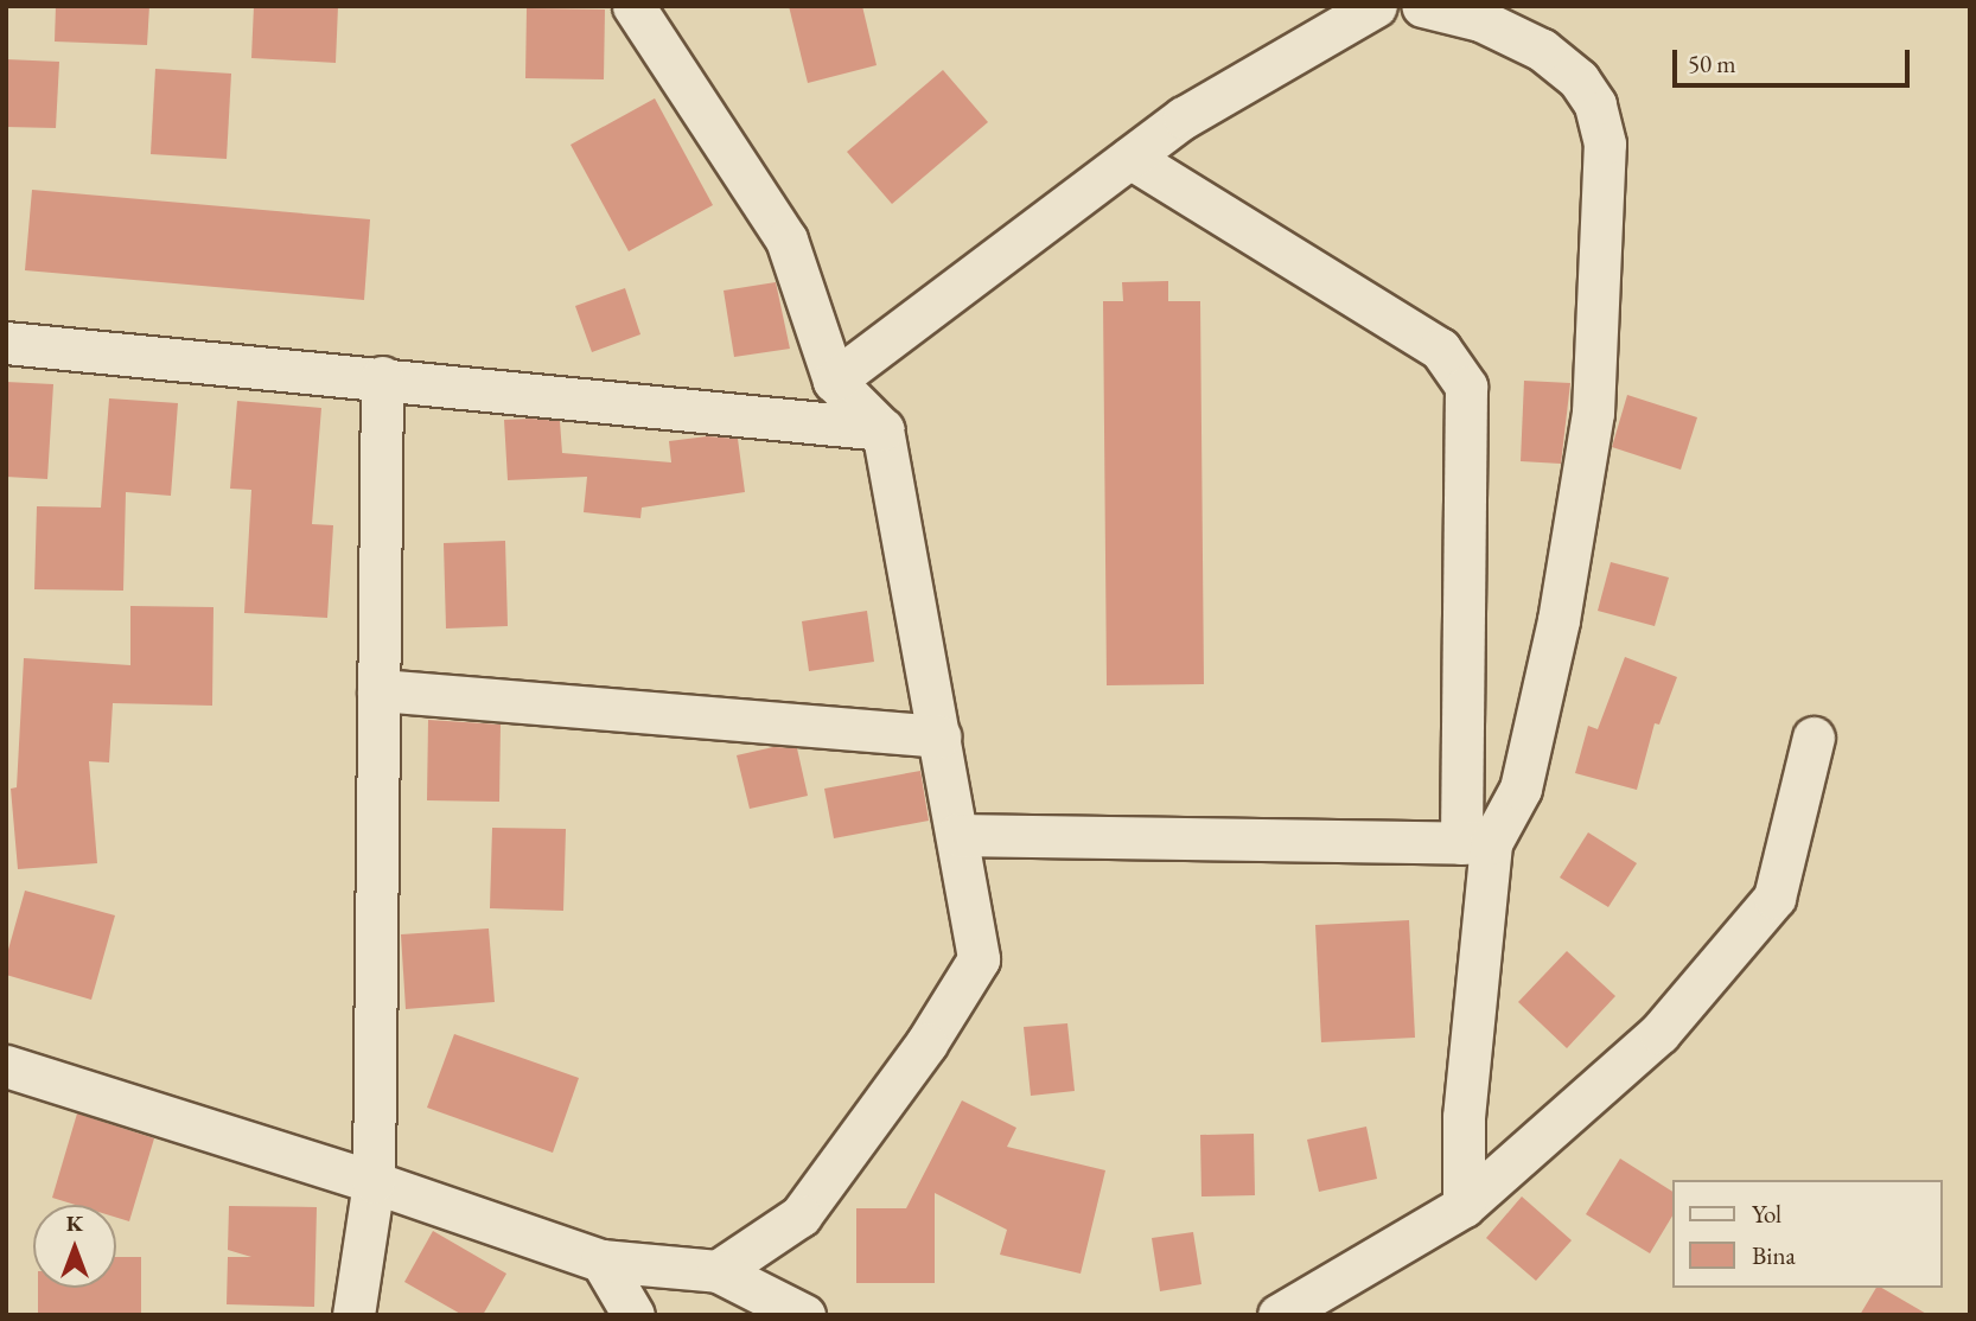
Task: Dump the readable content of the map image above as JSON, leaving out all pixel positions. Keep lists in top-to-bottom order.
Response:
{
  "legend": ["Yol", "Bina"],
  "scale_bar": "50 m",
  "north": "top"
}
